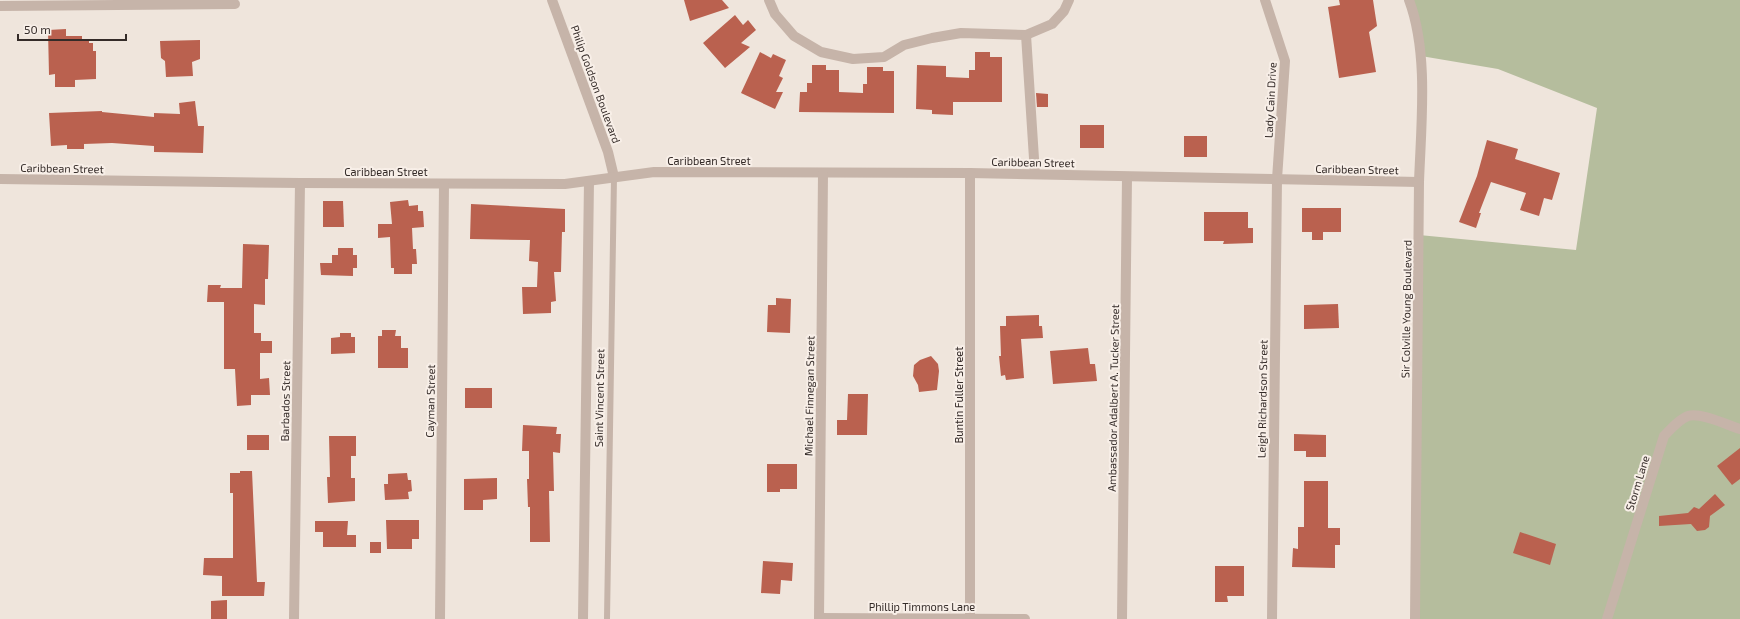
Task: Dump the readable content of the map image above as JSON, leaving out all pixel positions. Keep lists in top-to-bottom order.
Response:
{
  "streets": {
    "street": [
      "Philip Goldson Boulevard",
      "Lady Cain Drive",
      "Caribbean Street",
      "Sir Colville Young Boulevard",
      "Buntin Fuller Street",
      "Michael Finnegan Street",
      "Saint Vincent Street",
      "Ambassador Adalbert A. Tucker Street",
      "Leigh Richardson Street",
      "Barbados Street",
      "Cayman Street",
      "Storm Lane",
      "Phillip Timmons Lane"
    ]
  },
  "crossings": [
    ["Philip Goldson Boulevard", "Caribbean Street"],
    ["Philip Goldson Boulevard", "Saint Vincent Street"],
    ["Lady Cain Drive", "Caribbean Street"],
    ["Lady Cain Drive", "Leigh Richardson Street"],
    ["Caribbean Street", "Sir Colville Young Boulevard"],
    ["Caribbean Street", "Buntin Fuller Street"],
    ["Caribbean Street", "Michael Finnegan Street"],
    ["Caribbean Street", "Saint Vincent Street"],
    ["Caribbean Street", "Ambassador Adalbert A. Tucker Street"],
    ["Caribbean Street", "Leigh Richardson Street"],
    ["Caribbean Street", "Barbados Street"],
    ["Caribbean Street", "Cayman Street"],
    ["Buntin Fuller Street", "Phillip Timmons Lane"],
    ["Michael Finnegan Street", "Phillip Timmons Lane"]
  ],
  "scale_bar": "50 m"
}
